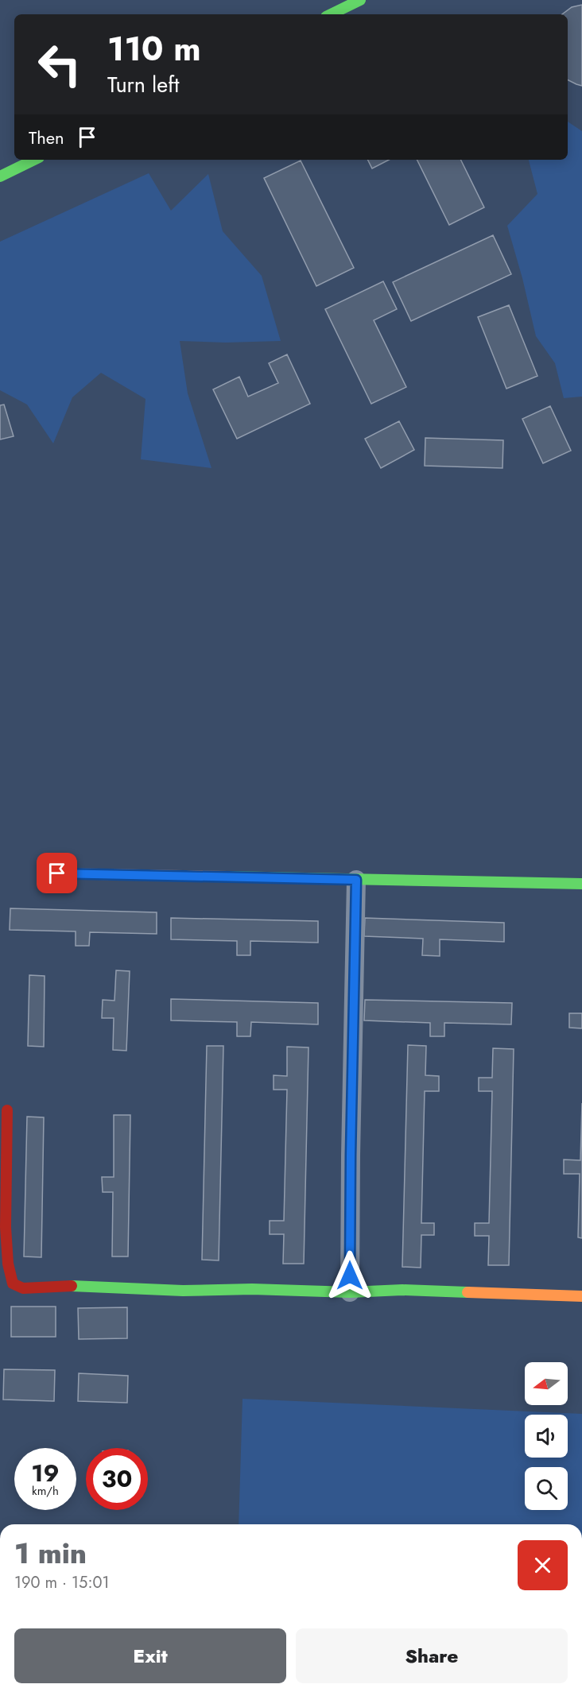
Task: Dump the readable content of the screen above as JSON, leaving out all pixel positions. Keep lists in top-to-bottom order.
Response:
{
  "north": "left",
  "page": {
    "turn": ["110 m", "Turn left"],
    "then": "Then",
    "speed": "19 km/h",
    "limit": "30",
    "heading": ["1 min", "190 m · 15:01"],
    "buttons": ["Exit", "Share"]
  }
}
